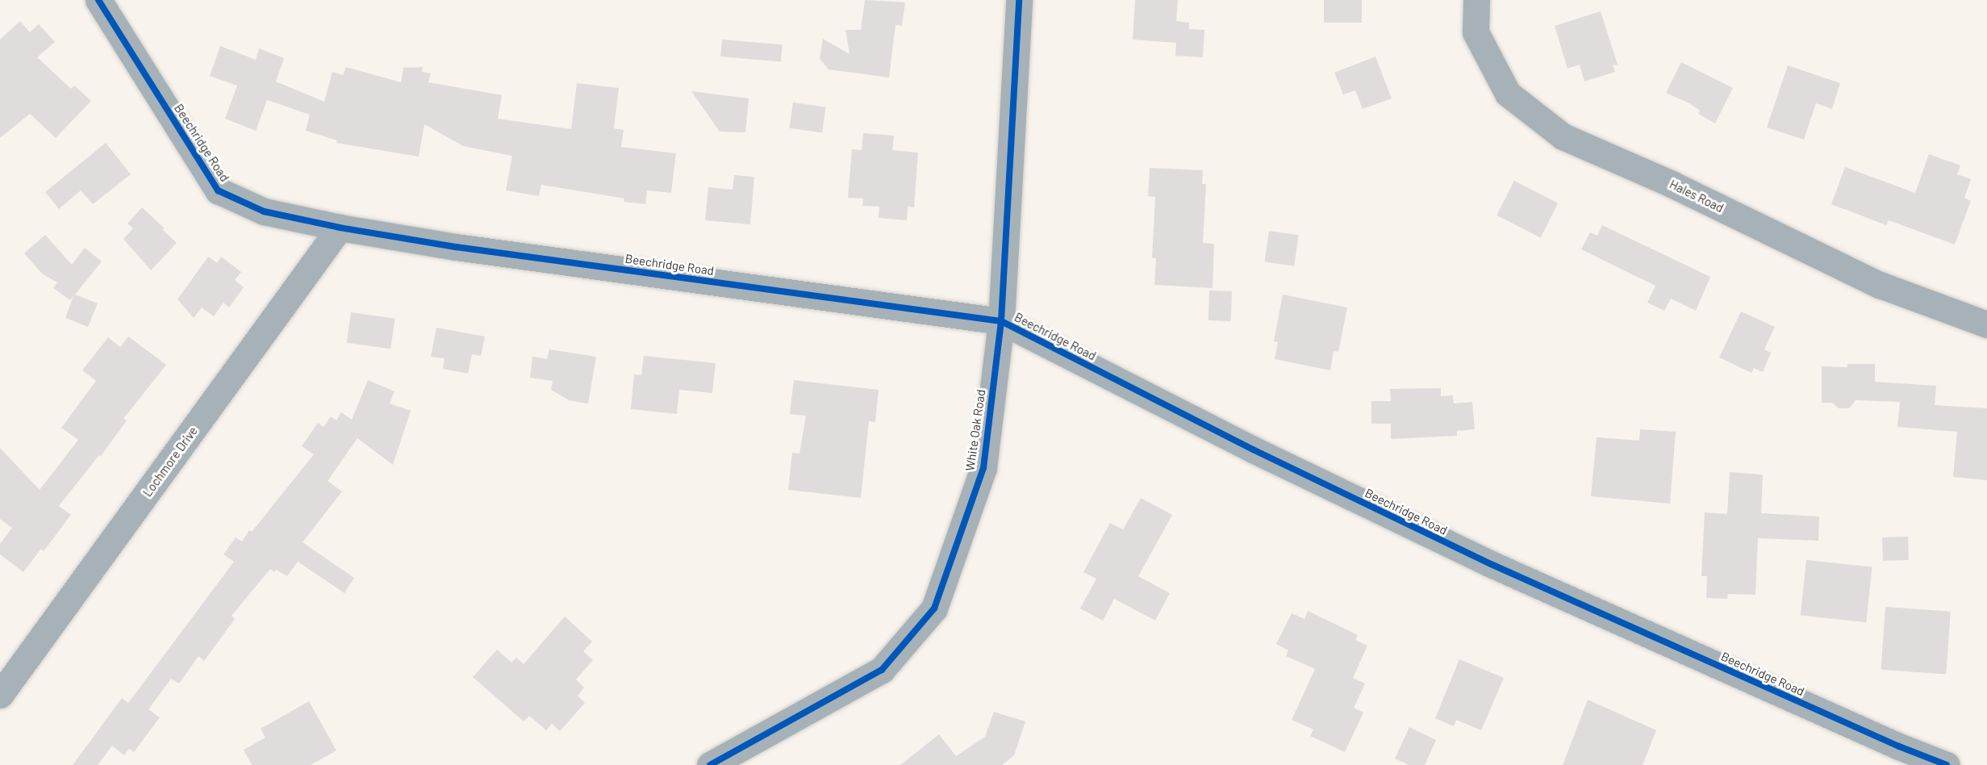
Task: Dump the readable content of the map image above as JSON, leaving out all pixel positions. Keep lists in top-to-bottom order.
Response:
{
  "streets": {
    "street": [
      "Beechridge Road",
      "Hales Road",
      "White Oak Road",
      "Lochmore Drive"
    ]
  },
  "crossings": [
    ["Beechridge Road", "White Oak Road"],
    ["Beechridge Road", "Lochmore Drive"]
  ]
}
